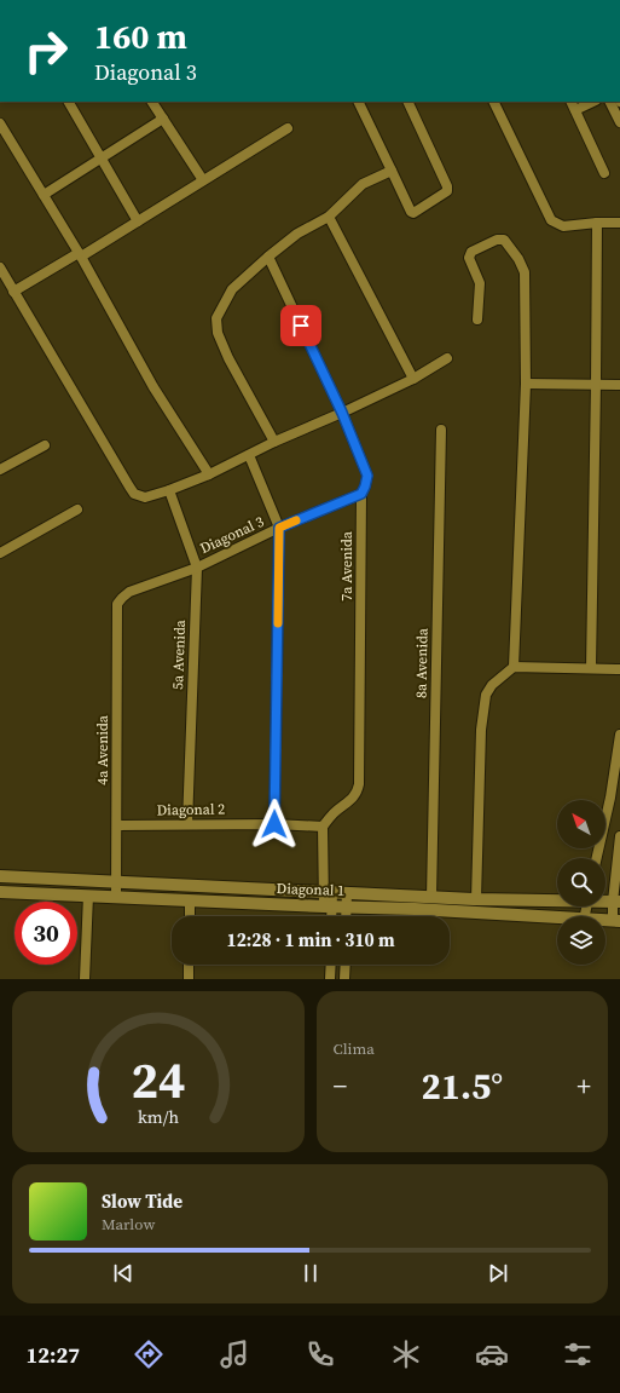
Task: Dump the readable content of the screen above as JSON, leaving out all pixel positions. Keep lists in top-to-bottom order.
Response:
{
  "streets": {
    "main road": ["Diagonal 1"],
    "street": [
      "Diagonal 3",
      "7a Avenida",
      "5a Avenida",
      "8a Avenida",
      "4a Avenida",
      "Diagonal 2"
    ]
  },
  "crossings": [
    ["Diagonal 3", "7a Avenida"],
    ["Diagonal 3", "5a Avenida"],
    ["Diagonal 3", "4a Avenida"],
    ["7a Avenida", "Diagonal 2"],
    ["5a Avenida", "Diagonal 2"],
    ["8a Avenida", "Diagonal 1"],
    ["4a Avenida", "Diagonal 2"],
    ["4a Avenida", "Diagonal 1"]
  ],
  "north": "top left",
  "page": {
    "turn": ["160 m", "Diagonal 3"],
    "limit": "30",
    "trip": "12:28 · 1 min · 310 m",
    "tile": "Clima",
    "heat": ["−", "21.5°", "+"],
    "song": ["Slow Tide", "Marlow"],
    "tabs": "12:27",
    "gauge": ["24", "km/h"]
  }
}
